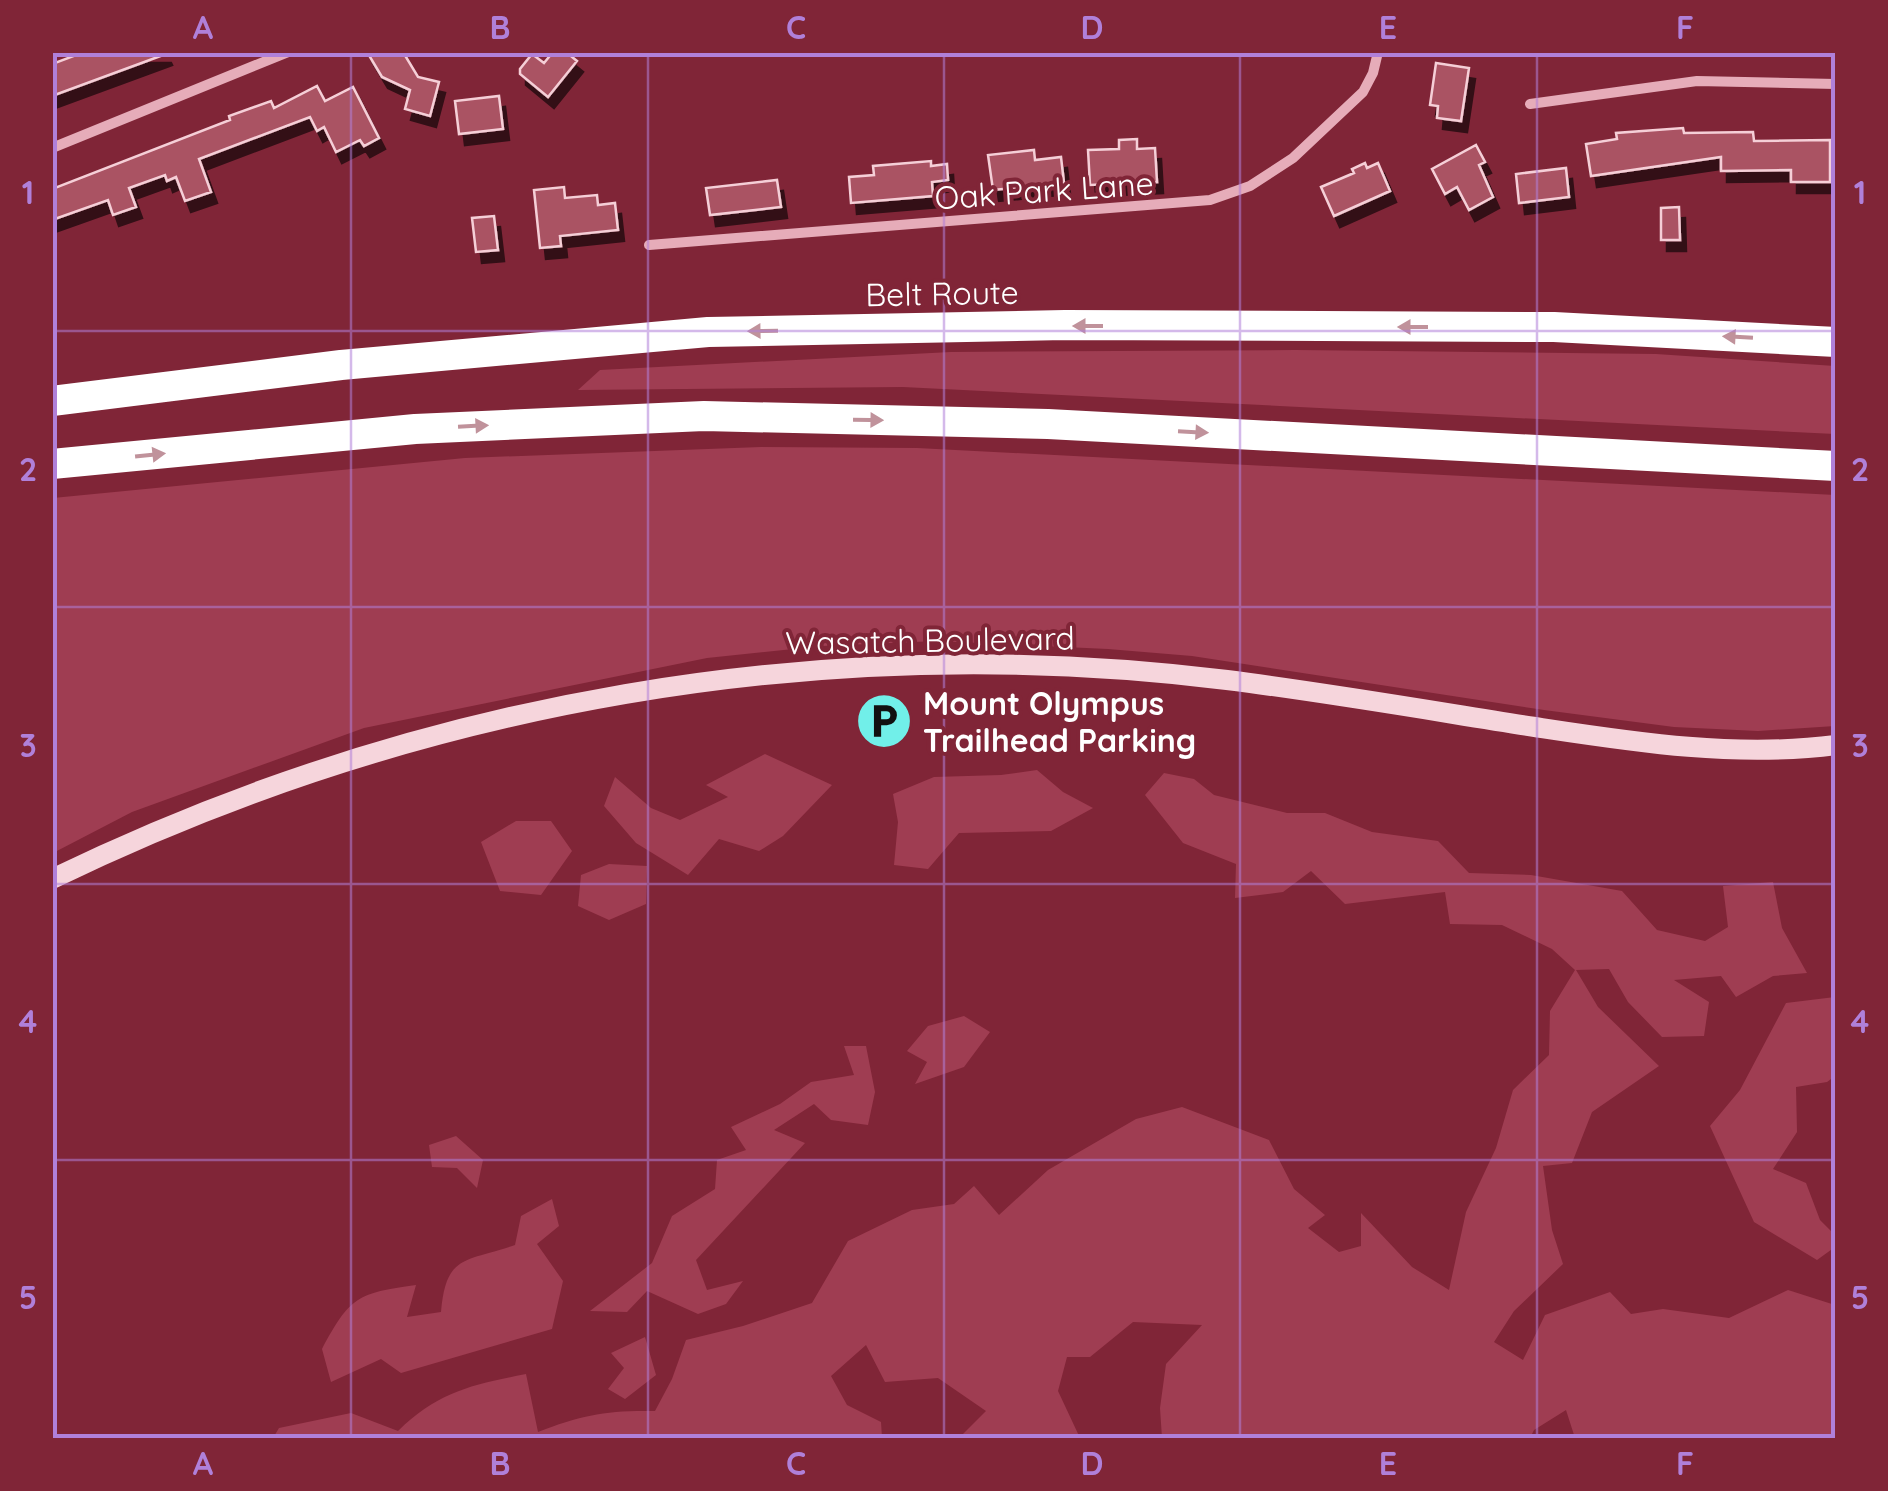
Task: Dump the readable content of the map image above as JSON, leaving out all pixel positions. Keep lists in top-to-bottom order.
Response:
{
  "streets": {
    "highway": ["Belt Route"],
    "street": ["Oak Park Lane", "Wasatch Boulevard"]
  },
  "places": {
    "parking": ["Mount Olympus Trailhead Parking"]
  },
  "grid": {
    "columns": [
      "A",
      "B",
      "C",
      "D",
      "E",
      "F"
    ],
    "rows": [
      "1",
      "2",
      "3",
      "4",
      "5"
    ]
  }
}
